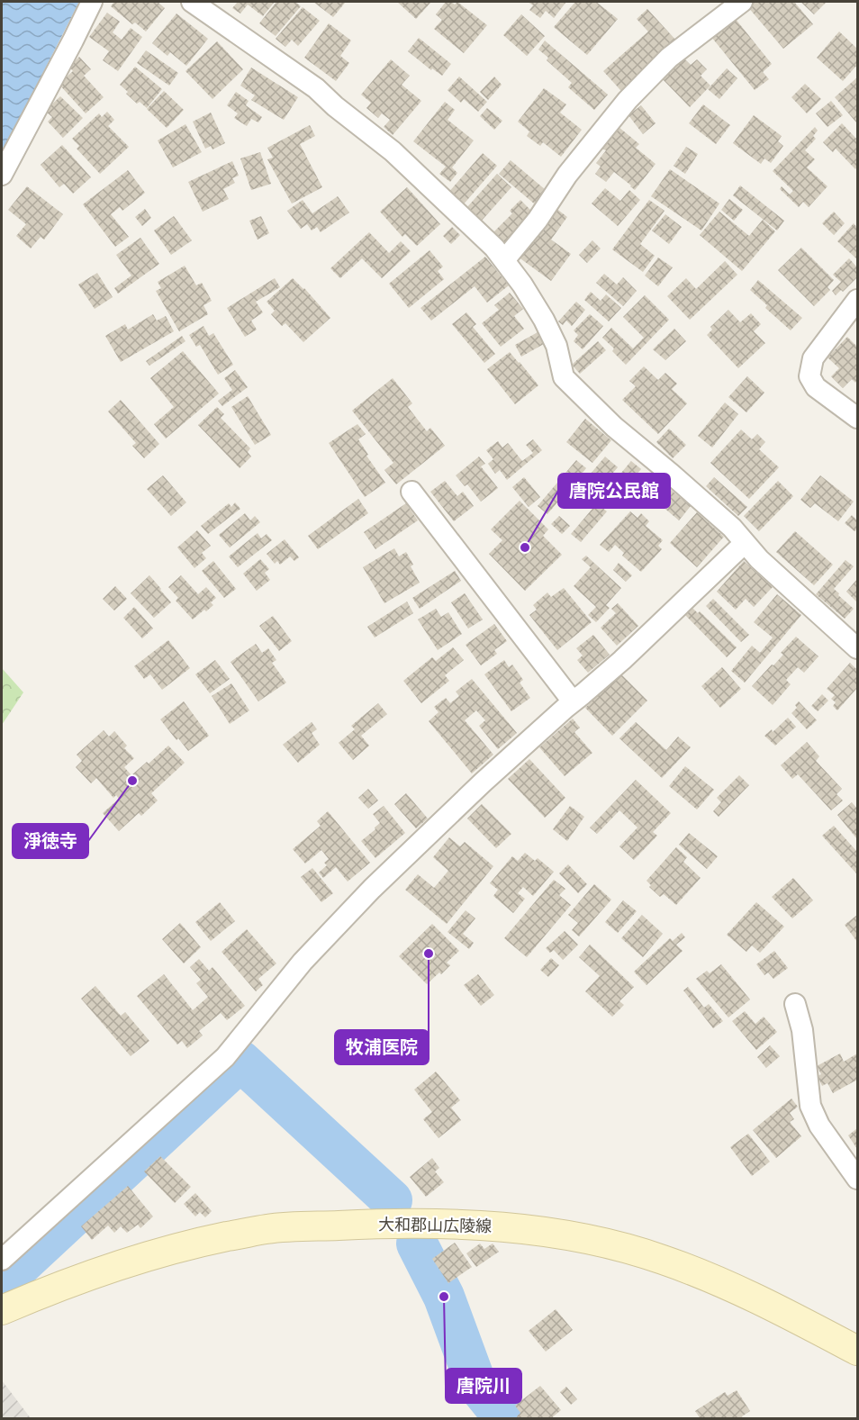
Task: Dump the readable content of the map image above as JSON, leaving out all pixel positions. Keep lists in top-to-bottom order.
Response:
{
  "streets": {
    "main road": ["大和郡山広陵線"]
  },
  "places": [
    "唐院公民館",
    "淨徳寺",
    "牧浦医院",
    "唐院川"
  ]
}
